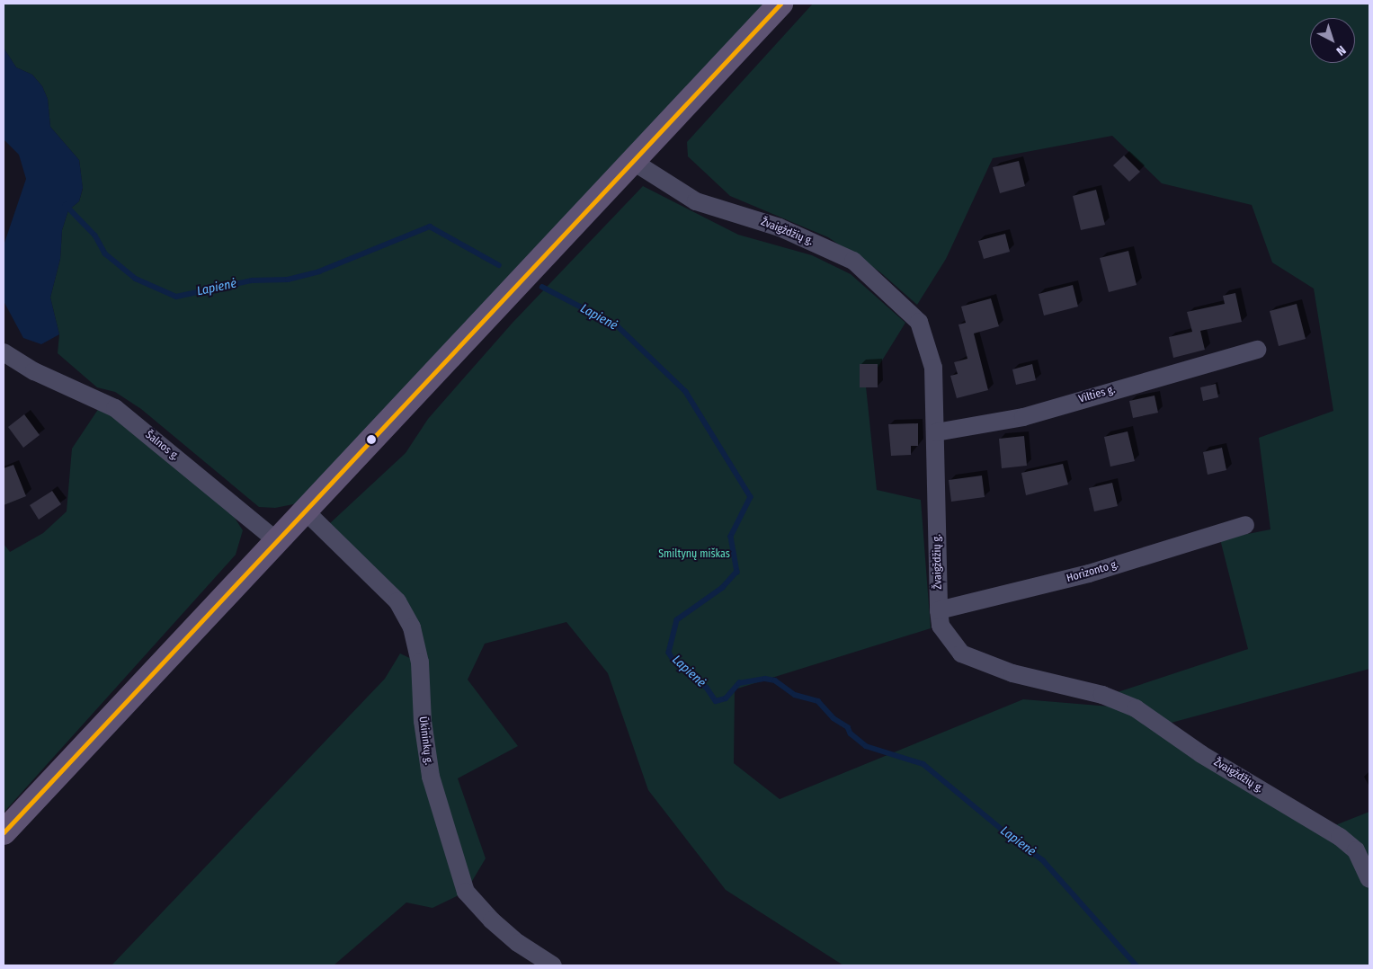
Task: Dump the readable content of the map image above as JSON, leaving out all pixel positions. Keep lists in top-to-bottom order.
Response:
{
  "streets": {
    "street": [
      "Žvaigždžių g.",
      "Vilties g.",
      "Šalnos g.",
      "Horizonto g.",
      "Ūkininkų g."
    ]
  },
  "crossings": [
    ["Žvaigždžių g.", "Vilties g."],
    ["Žvaigždžių g.", "Horizonto g."]
  ],
  "water": ["Lapienė"],
  "parks": ["Smiltynų miškas"],
  "north": "bottom right"
}
